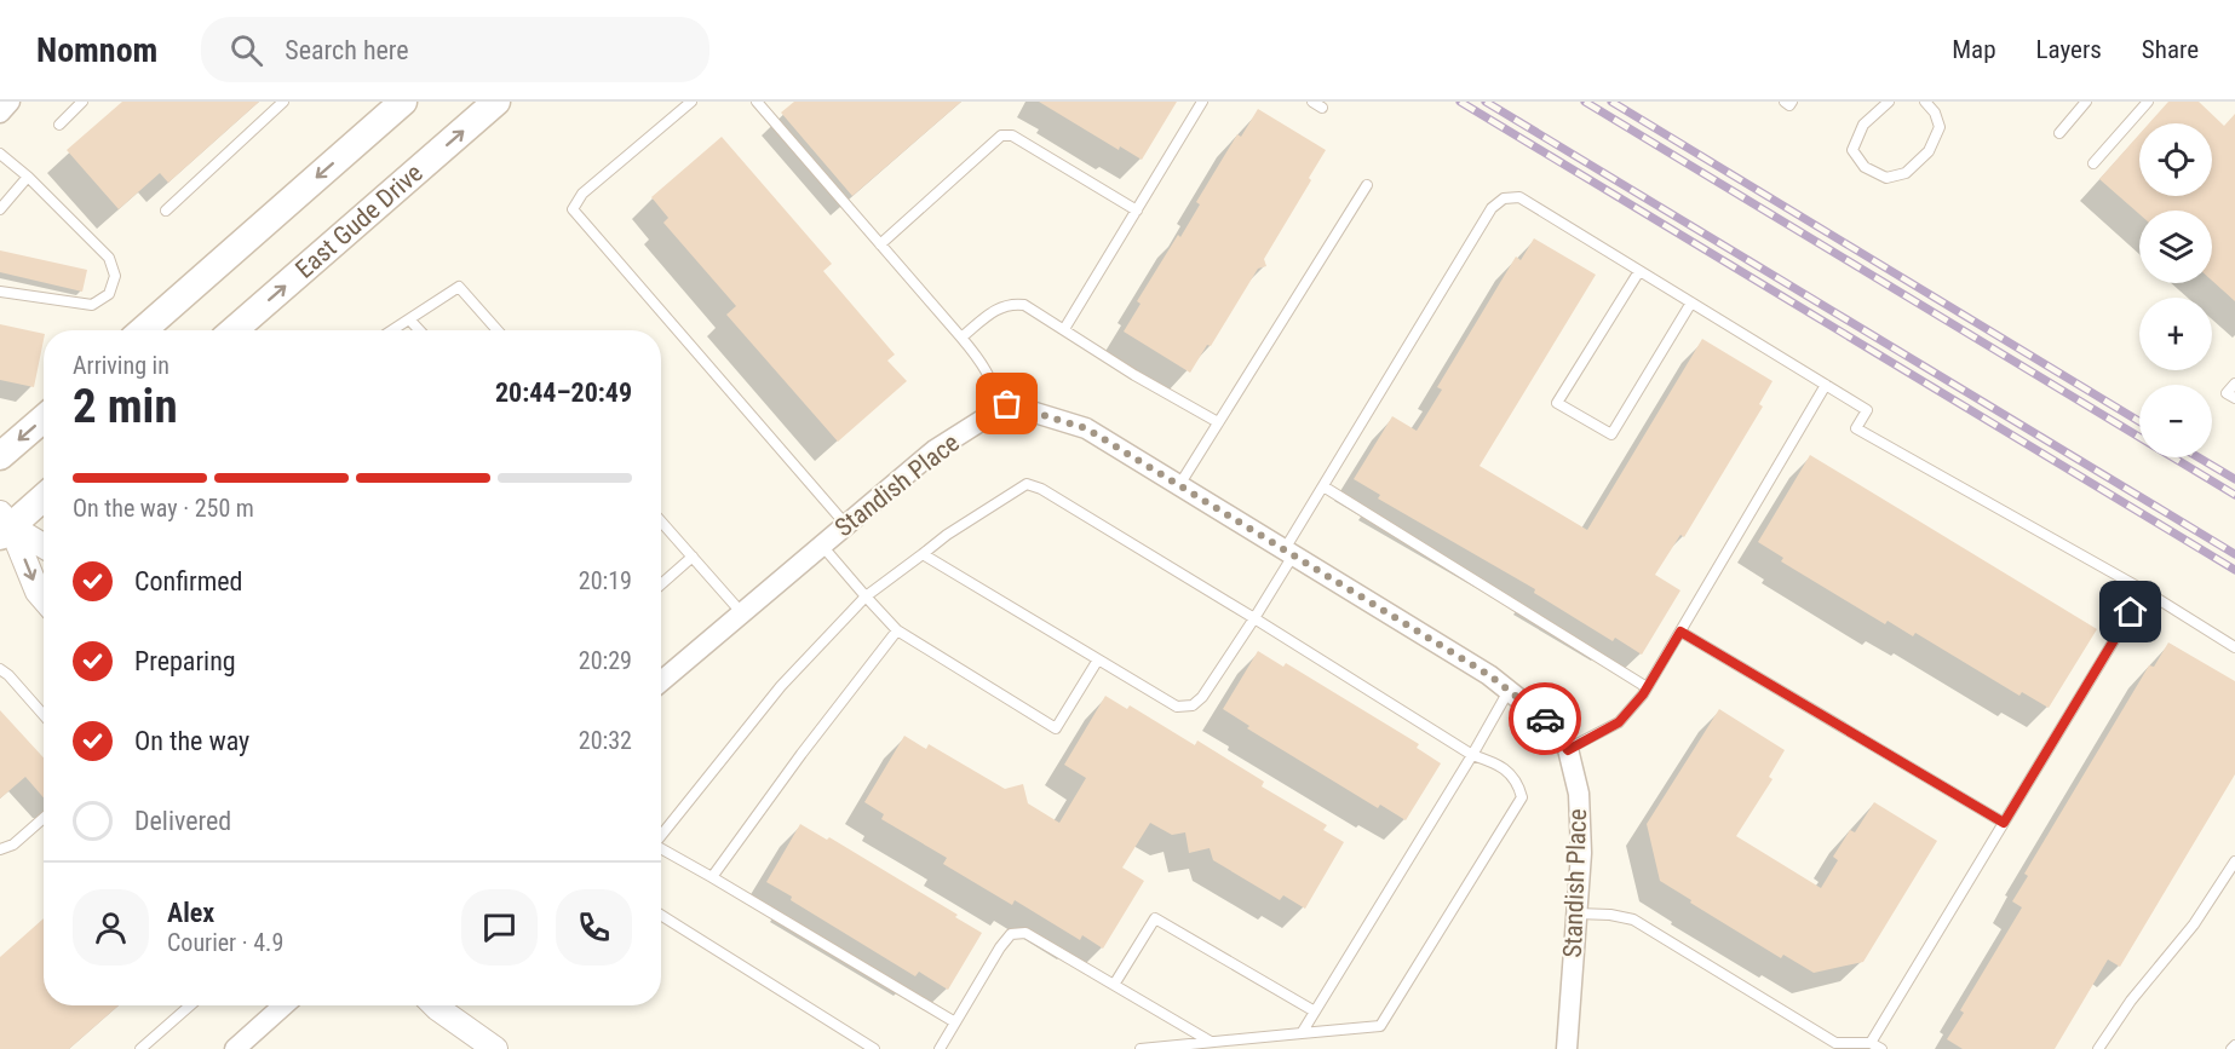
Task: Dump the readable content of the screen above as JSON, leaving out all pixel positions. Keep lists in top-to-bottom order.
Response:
{
  "streets": {
    "main road": ["East Gude Drive"],
    "street": ["Standish Place"]
  },
  "page": {
    "header": "Nomnom",
    "search": "Search here",
    "nav": ["Map", "Layers", "Share"],
    "map_buttons": ["+", "−"],
    "heading": ["2 min", "Arriving in", "20:44–20:49"],
    "panel": ["Alex", "Courier · 4.9"],
    "bar": "On the way · 250 m",
    "list": [
      ["Confirmed", "20:19"],
      ["Preparing", "20:29"],
      ["On the way", "20:32"],
      "Delivered"
    ]
  }
}
